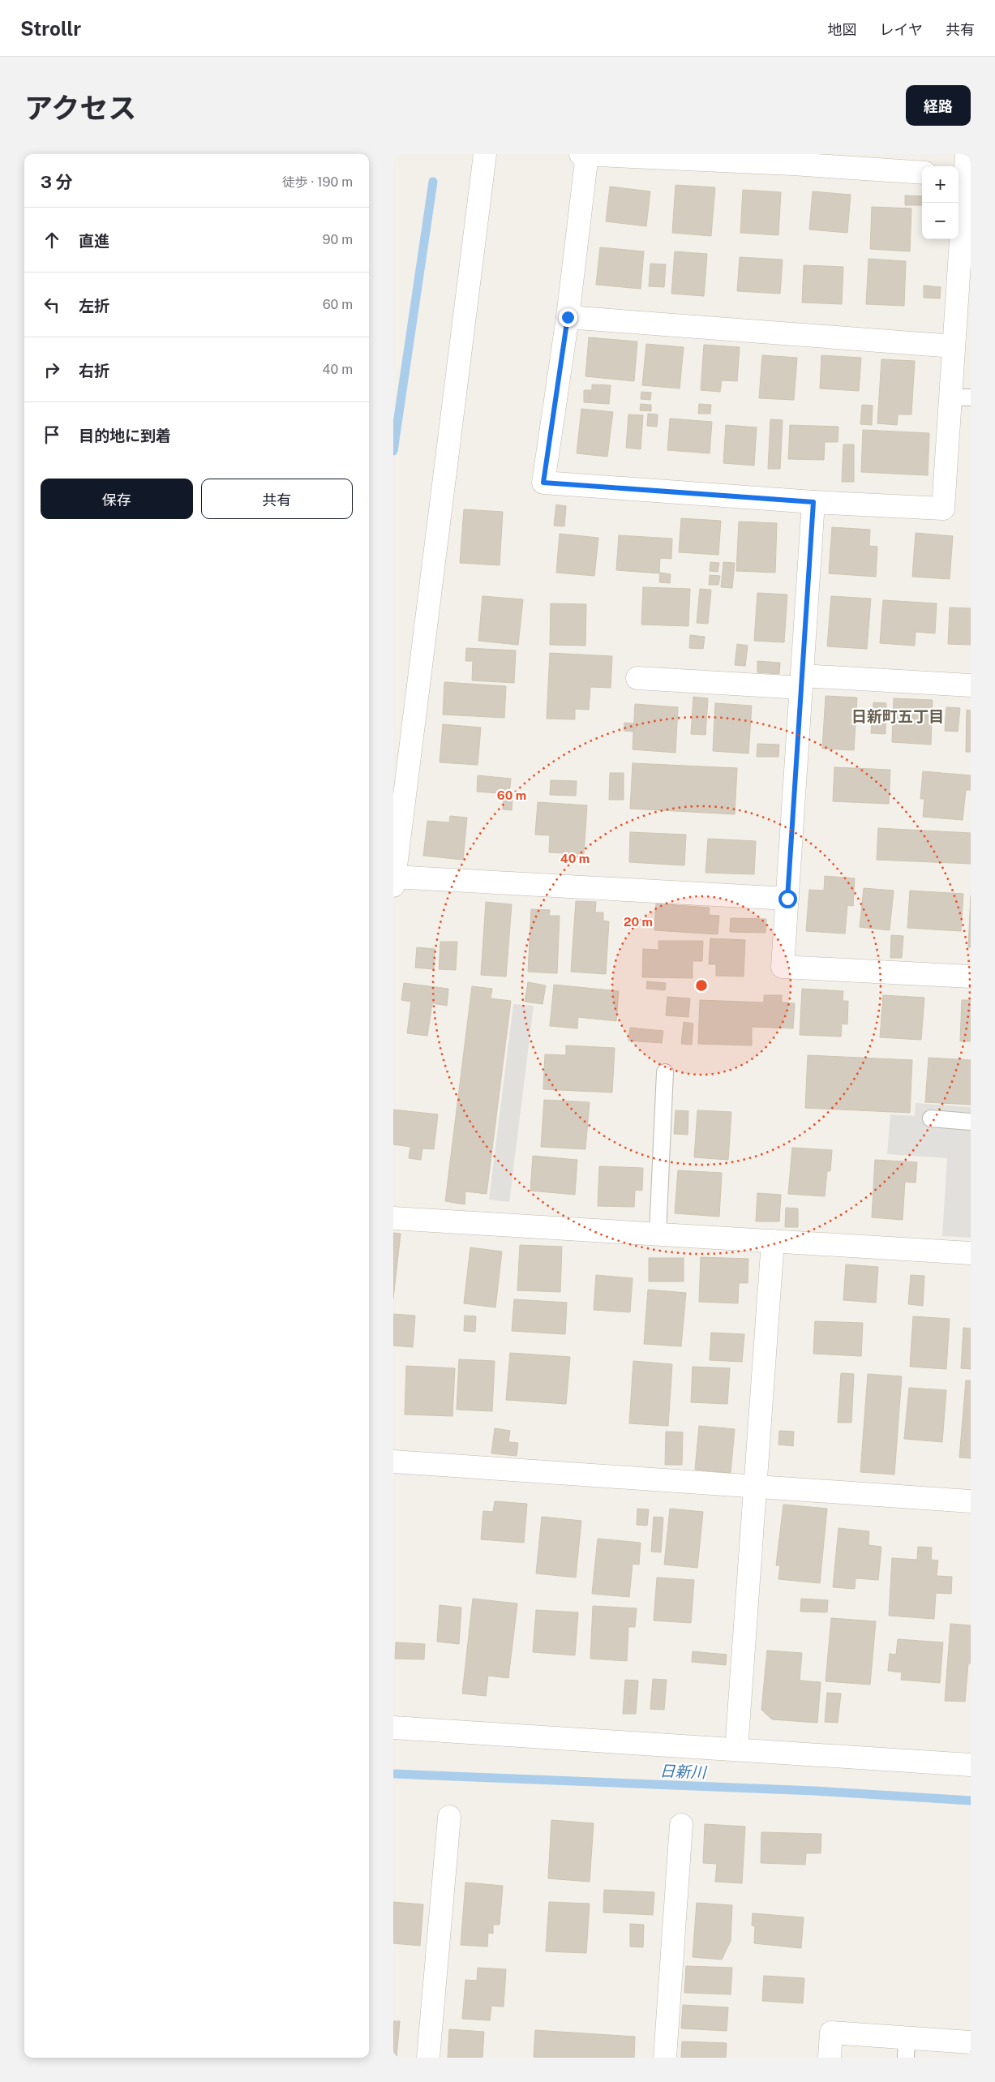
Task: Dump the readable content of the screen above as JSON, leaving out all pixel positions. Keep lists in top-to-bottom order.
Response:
{
  "districts": ["日新町五丁目"],
  "water": ["日新川"],
  "page": {
    "header": "Strollr",
    "nav": ["地図", "レイヤ", "共有"],
    "title": "アクセス",
    "buttons": [
      "経路",
      ["保存", "共有"]
    ],
    "heading": ["3 分", "徒歩 · 190 m"],
    "map_buttons": ["+", "−"],
    "list": [
      ["直進", "90 m"],
      ["左折", "60 m"],
      ["右折", "40 m"],
      "目的地に到着"
    ]
  },
  "rings": ["60 m", "40 m", "20 m"]
}
